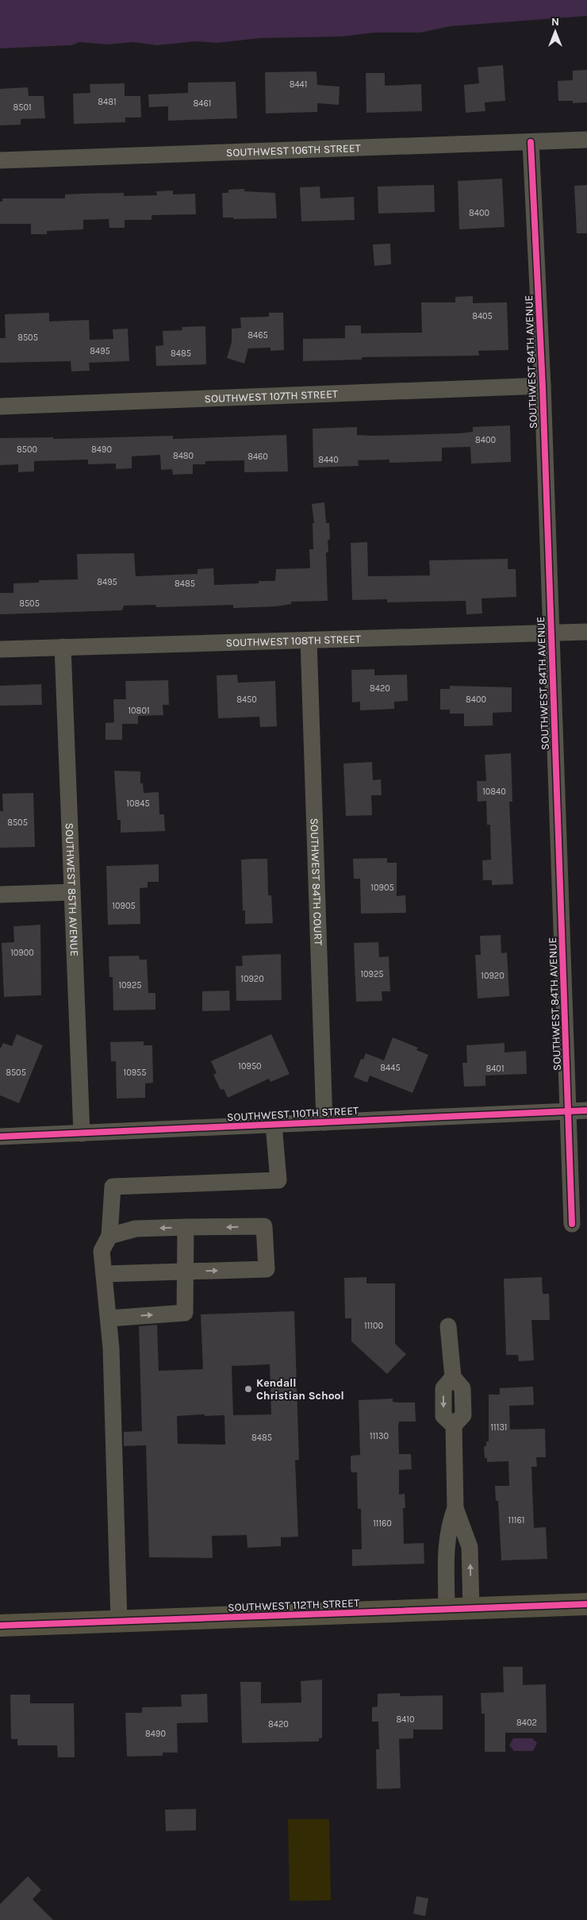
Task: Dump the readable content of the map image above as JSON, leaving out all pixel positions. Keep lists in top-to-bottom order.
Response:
{
  "streets": {
    "main road": ["SOUTHWEST 112TH STREET"],
    "street": [
      "SOUTHWEST 106TH STREET",
      "SOUTHWEST 84TH AVENUE",
      "SOUTHWEST 107TH STREET",
      "SOUTHWEST 108TH STREET",
      "SOUTHWEST 84TH COURT",
      "SOUTHWEST 85TH AVENUE",
      "SOUTHWEST 110TH STREET"
    ]
  },
  "crossings": [
    ["SOUTHWEST 106TH STREET", "SOUTHWEST 84TH AVENUE"],
    ["SOUTHWEST 84TH AVENUE", "SOUTHWEST 107TH STREET"],
    ["SOUTHWEST 84TH AVENUE", "SOUTHWEST 108TH STREET"],
    ["SOUTHWEST 84TH AVENUE", "SOUTHWEST 110TH STREET"],
    ["SOUTHWEST 108TH STREET", "SOUTHWEST 84TH COURT"],
    ["SOUTHWEST 108TH STREET", "SOUTHWEST 85TH AVENUE"],
    ["SOUTHWEST 84TH COURT", "SOUTHWEST 110TH STREET"],
    ["SOUTHWEST 85TH AVENUE", "SOUTHWEST 110TH STREET"]
  ],
  "places": ["Kendall Christian School"],
  "house_numbers": [
    "8441",
    "8481",
    "8461",
    "8501",
    "8400",
    "8405",
    "8465",
    "8505",
    "8495",
    "8485",
    "8400",
    "8500",
    "8490",
    "8480",
    "8460",
    "8440",
    "8495",
    "8485",
    "8505",
    "8420",
    "8450",
    "8400",
    "10801",
    "10840",
    "10845",
    "8505",
    "10905",
    "10905",
    "10900",
    "10925",
    "10920",
    "10920",
    "10925",
    "10950",
    "8445",
    "8401",
    "8505",
    "10955",
    "11100",
    "11131",
    "11130",
    "8485",
    "11161",
    "11160",
    "8410",
    "8402",
    "8420",
    "8490"
  ],
  "north": "top"
}
